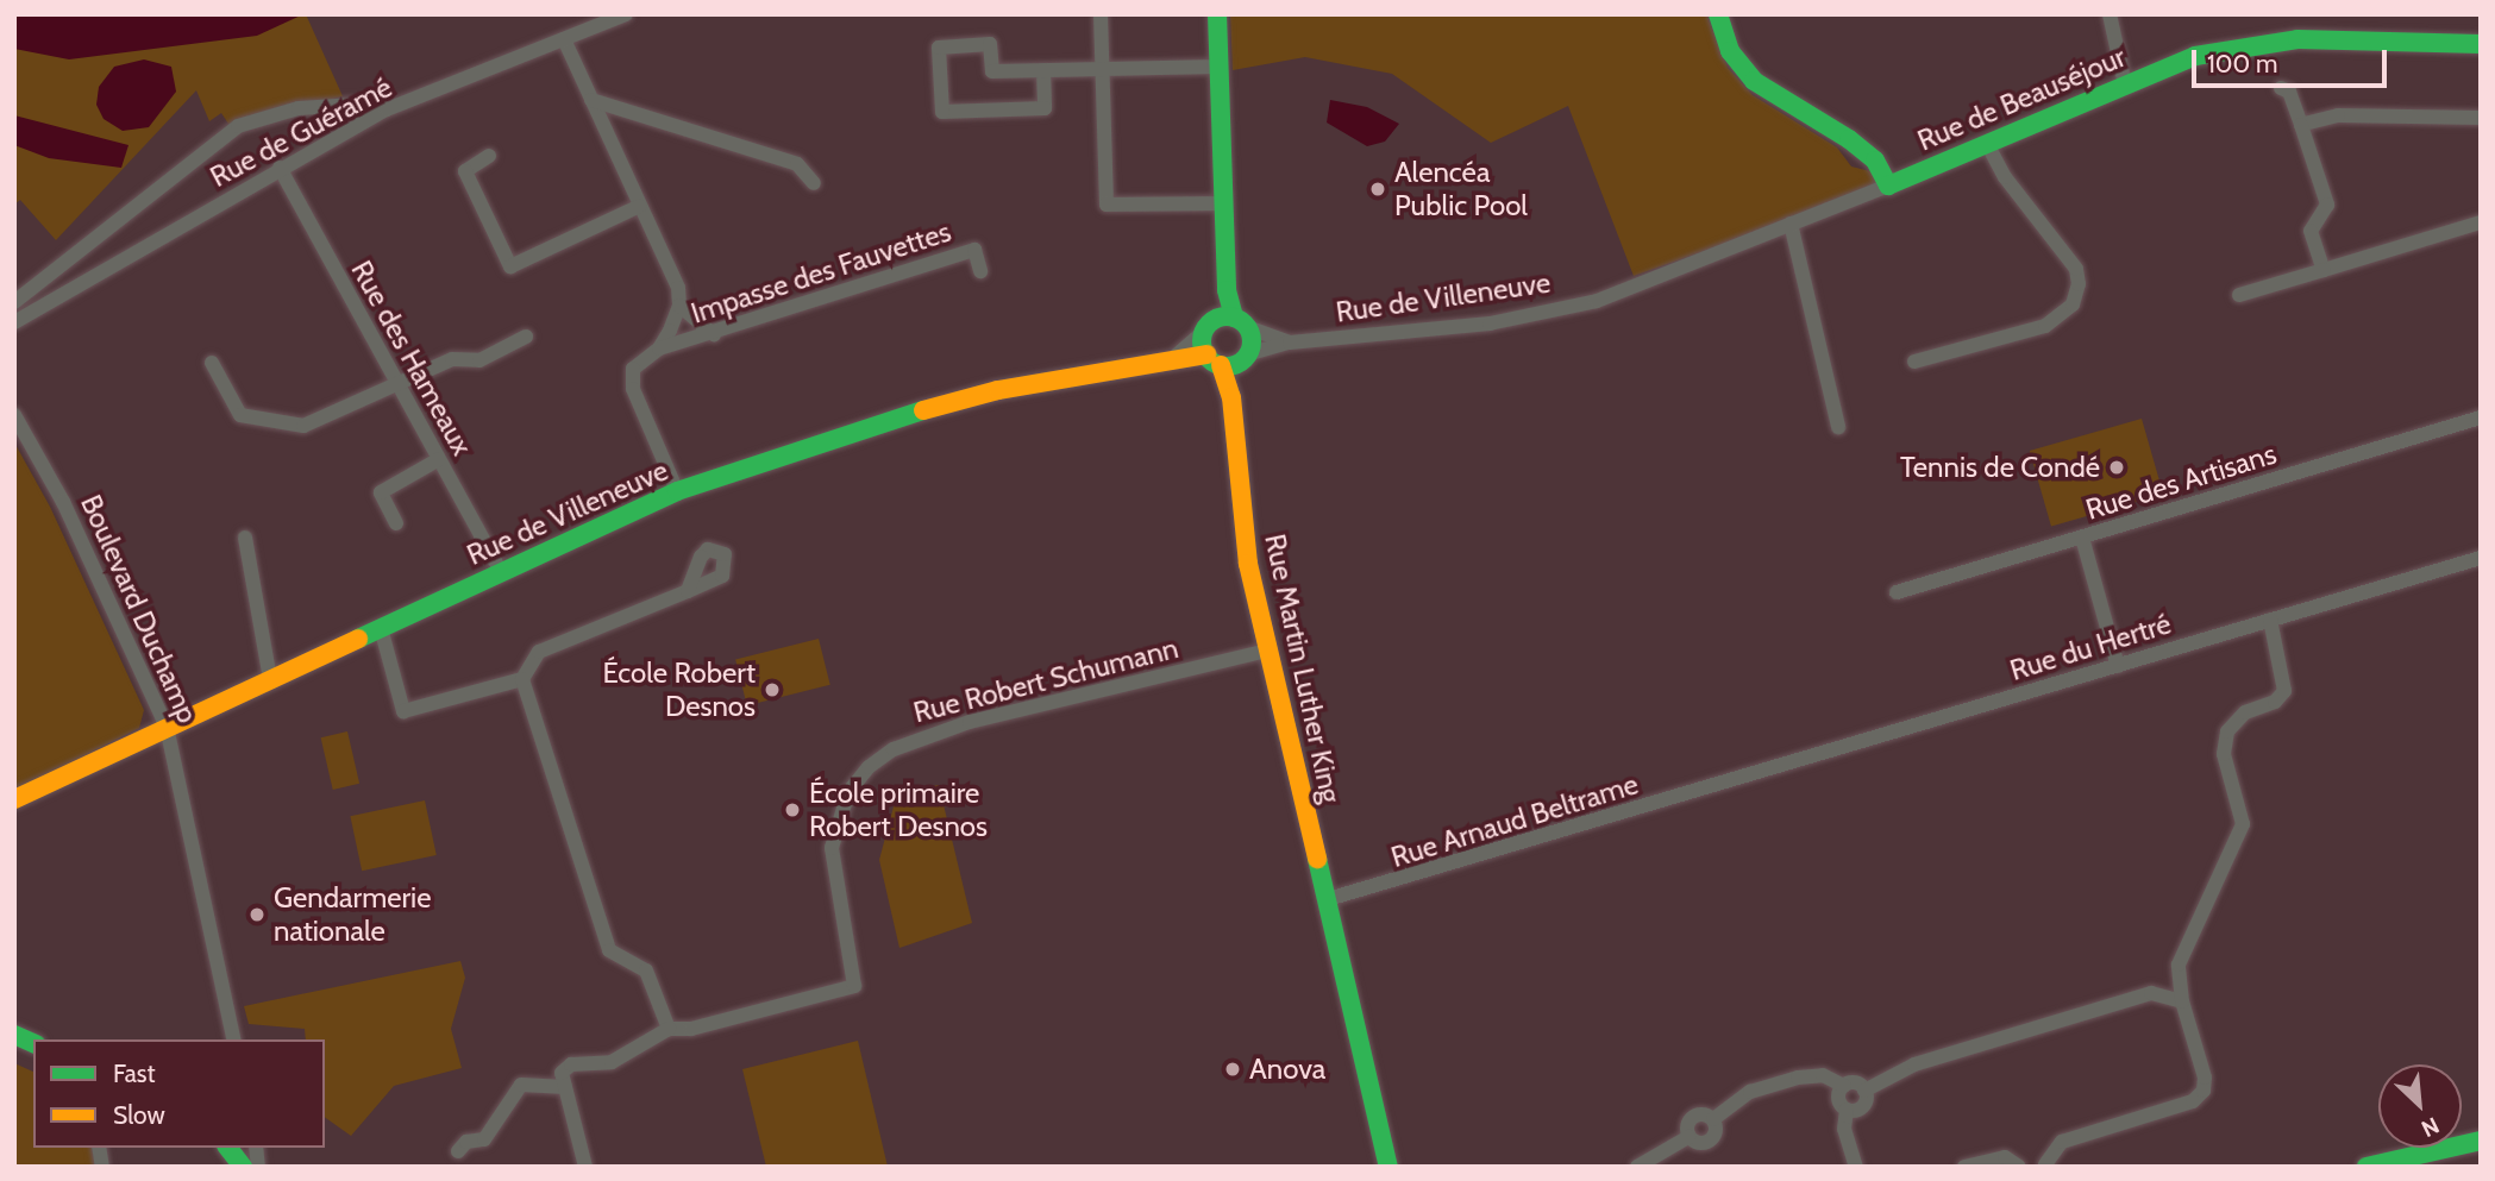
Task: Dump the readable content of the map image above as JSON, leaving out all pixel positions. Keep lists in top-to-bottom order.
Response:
{
  "streets": {
    "street": [
      "Rue de Beauséjour",
      "Rue de Guéramé",
      "Impasse des Fauvettes",
      "Rue de Villeneuve",
      "Rue des Hameaux",
      "Rue des Artisans",
      "Boulevard Duchamp",
      "Rue du Hertré",
      "Rue Martin Luther King",
      "Rue Robert Schumann",
      "Rue Arnaud Beltrame"
    ]
  },
  "crossings": [
    ["Rue de Beauséjour", "Rue de Villeneuve"],
    ["Rue de Guéramé", "Rue des Hameaux"],
    ["Rue de Villeneuve", "Rue des Hameaux"],
    ["Rue de Villeneuve", "Boulevard Duchamp"],
    ["Rue de Villeneuve", "Rue Martin Luther King"],
    ["Rue du Hertré", "Rue Arnaud Beltrame"],
    ["Rue Martin Luther King", "Rue Robert Schumann"],
    ["Rue Martin Luther King", "Rue Arnaud Beltrame"]
  ],
  "places": [
    "Alencéa Public Pool",
    "Tennis de Condé",
    "École Robert Desnos",
    "École primaire Robert Desnos",
    "Gendarmerie nationale",
    "Anova"
  ],
  "legend": ["Fast", "Slow"],
  "scale_bar": "100 m",
  "north": "bottom right"
}
